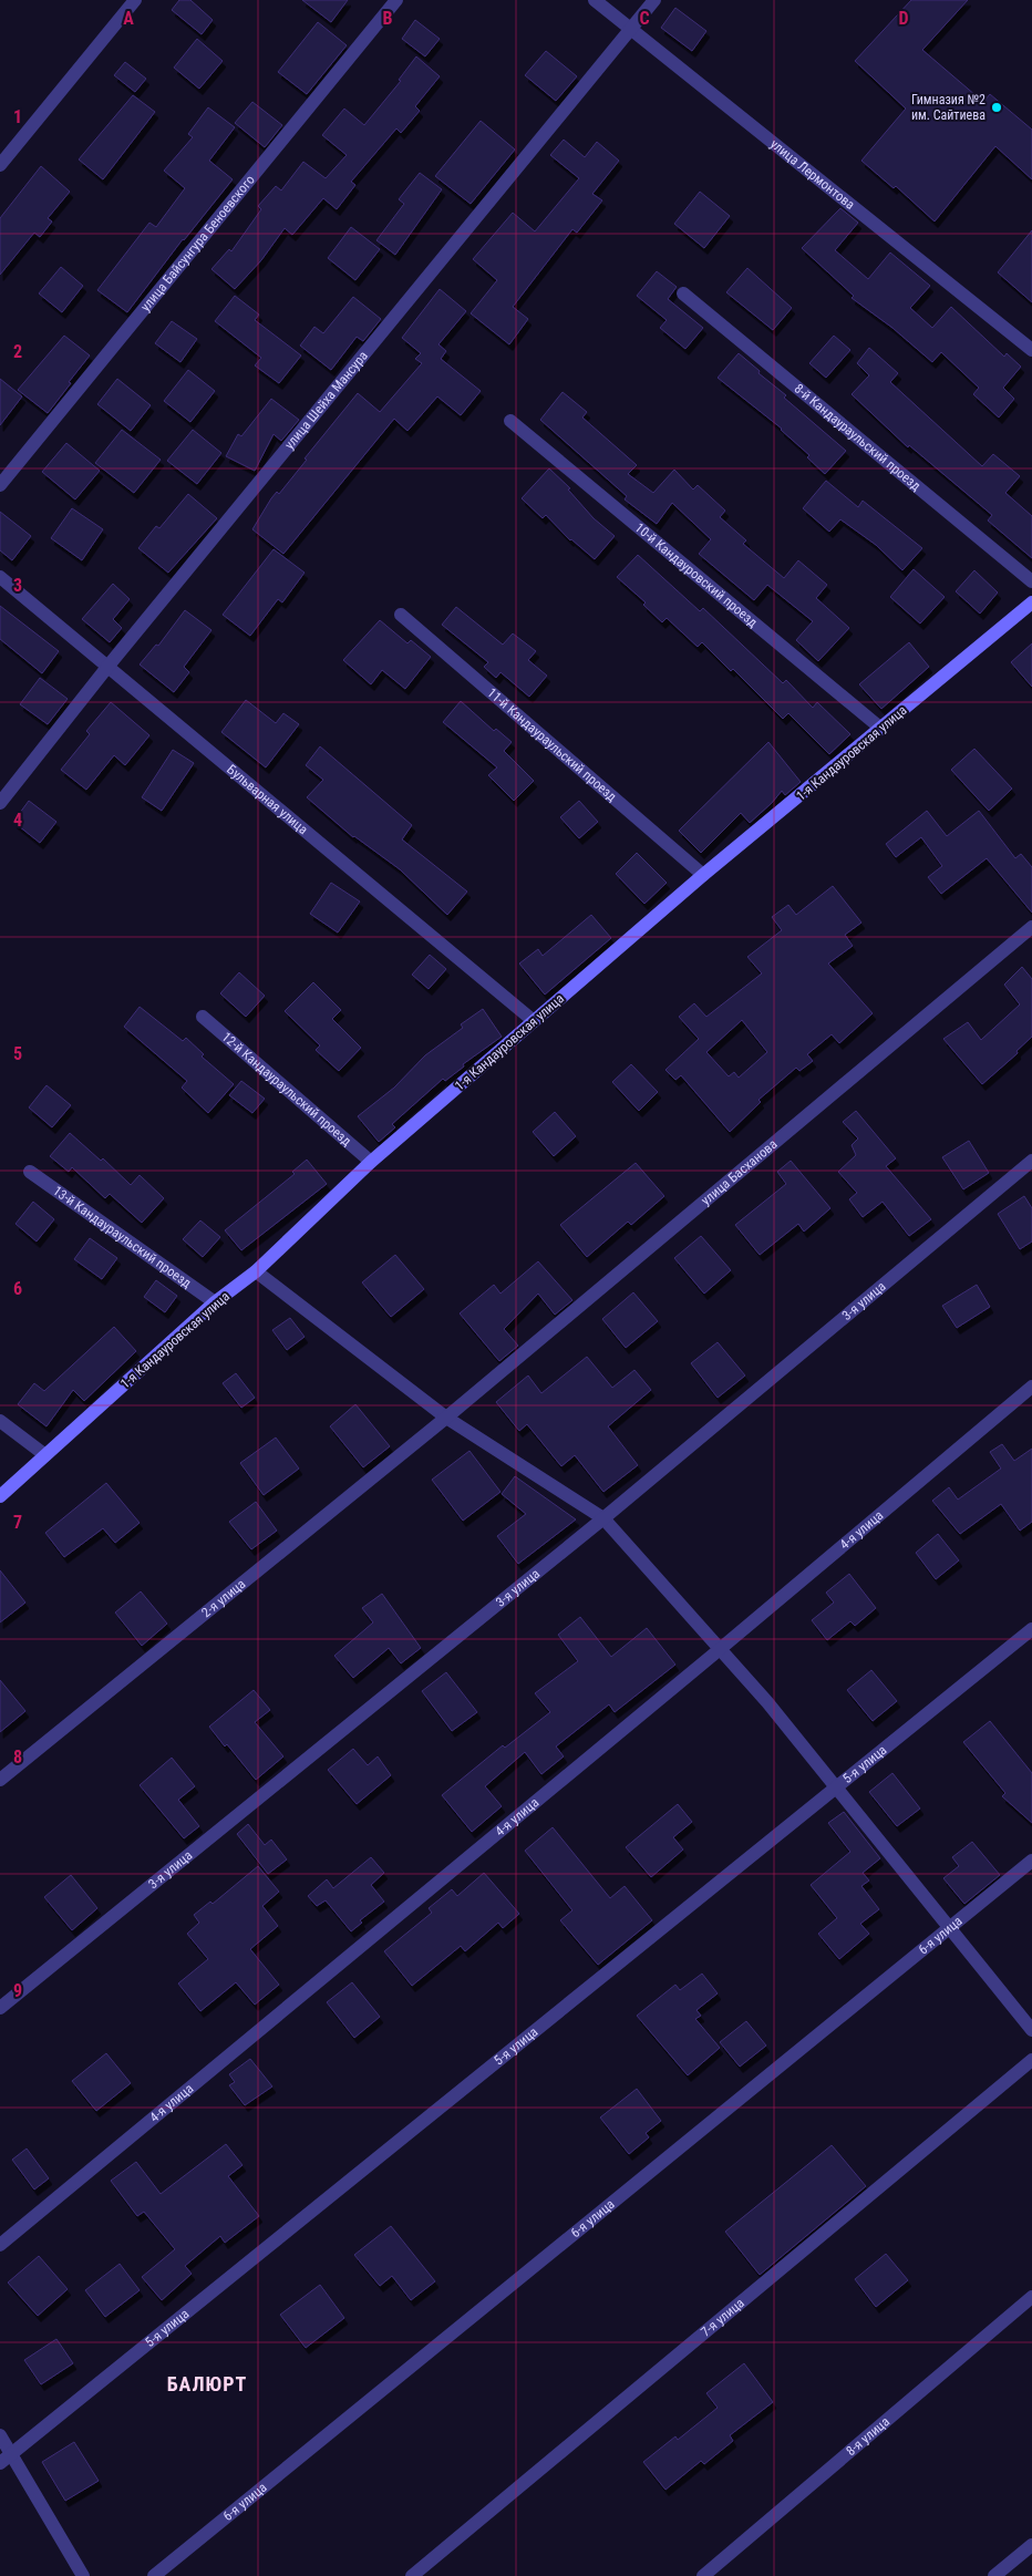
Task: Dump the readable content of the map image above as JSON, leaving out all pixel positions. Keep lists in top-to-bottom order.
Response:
{
  "streets": {
    "street": [
      "улица Лермонтова",
      "улица Байсунгура Беноевского",
      "улица Шейха Мансура",
      "8-й Кандаураульский проезд",
      "10-й Кандауровский проезд",
      "11-й Кандаураульский проезд",
      "1-я Кандауровская улица",
      "Бульварная улица",
      "12-й Кандаураульский проезд",
      "улица Басханова",
      "13-й Кандаураульский проезд",
      "3-я улица",
      "4-я улица",
      "2-я улица",
      "5-я улица",
      "6-я улица",
      "7-я улица",
      "8-я улица"
    ]
  },
  "crossings": [
    ["улица Лермонтова", "улица Шейха Мансура"],
    ["улица Шейха Мансура", "Бульварная улица"],
    ["10-й Кандауровский проезд", "1-я Кандауровская улица"],
    ["11-й Кандаураульский проезд", "1-я Кандауровская улица"],
    ["1-я Кандауровская улица", "Бульварная улица"],
    ["1-я Кандауровская улица", "12-й Кандаураульский проезд"],
    ["1-я Кандауровская улица", "13-й Кандаураульский проезд"],
    ["улица Басханова", "2-я улица"]
  ],
  "districts": ["БАЛЮРТ"],
  "places": ["Гимназия №2 им. Сайтиева"],
  "grid": {
    "columns": [
      "A",
      "B",
      "C",
      "D"
    ],
    "rows": [
      "1",
      "2",
      "3",
      "4",
      "5",
      "6",
      "7",
      "8",
      "9"
    ]
  }
}
